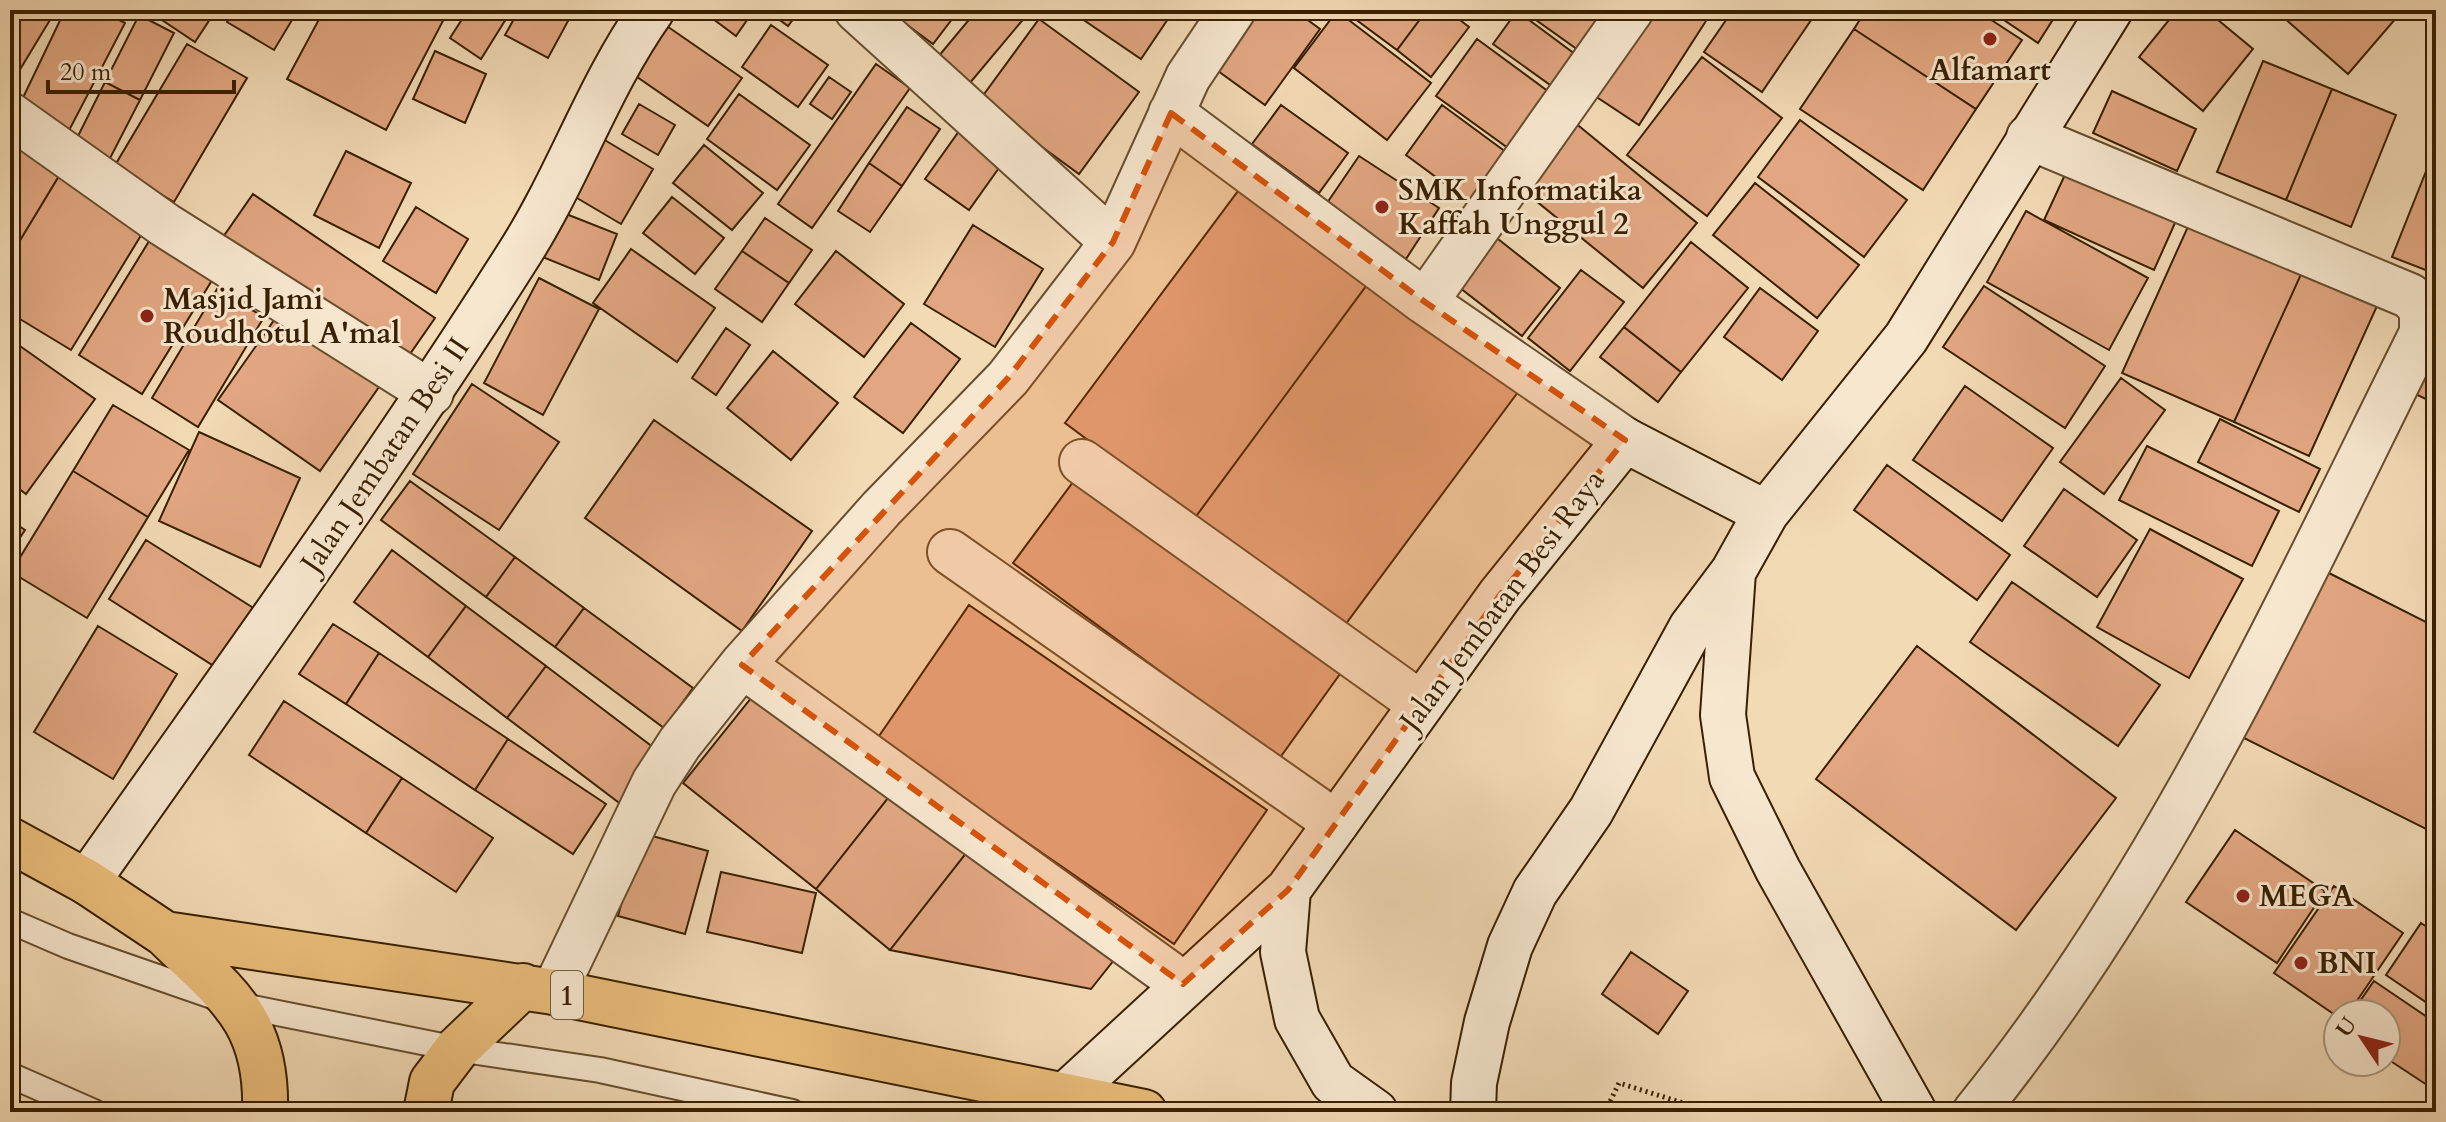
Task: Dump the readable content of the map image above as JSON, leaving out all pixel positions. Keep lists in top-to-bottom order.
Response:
{
  "streets": {
    "highway": ["1"],
    "street": ["Jalan Jembatan Besi II", "Jalan Jembatan Besi Raya"]
  },
  "crossings": [
    ["Jalan Jembatan Besi II", "1"],
    ["Jalan Jembatan Besi Raya", "1"]
  ],
  "places": [
    "Alfamart",
    "SMK Informatika Kaffah Unggul 2",
    "Masjid Jami Roudhotul A'mal",
    "MEGA",
    "BNI"
  ],
  "scale_bar": "20 m",
  "north": "top left"
}
